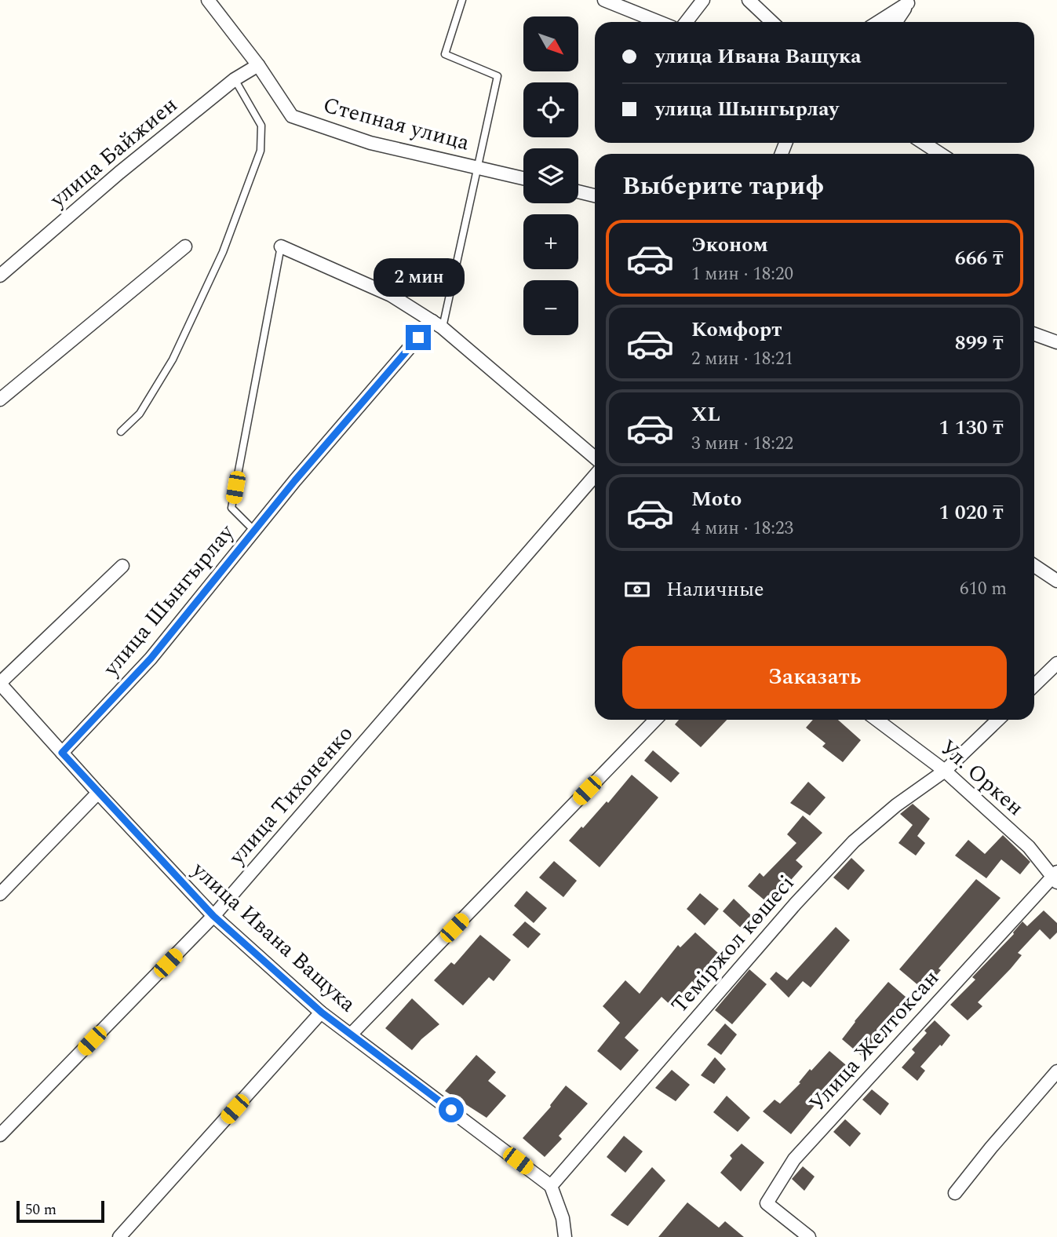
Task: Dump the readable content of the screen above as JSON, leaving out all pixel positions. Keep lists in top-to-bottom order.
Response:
{
  "streets": {
    "street": [
      "Степная улица",
      "улица Байжиен",
      "улица Шынгырлау",
      "Ул. Оркен",
      "улица Тихоненко",
      "улица Ивана Ващука",
      "Теміржол көшесі",
      "Улица Желтоксан"
    ]
  },
  "crossings": [
    ["Степная улица", "улица Байжиен"],
    ["улица Шынгырлау", "улица Ивана Ващука"],
    ["Ул. Оркен", "Теміржол көшесі"],
    ["Ул. Оркен", "Улица Желтоксан"],
    ["улица Тихоненко", "улица Ивана Ващука"],
    ["улица Ивана Ващука", "Теміржол көшесі"]
  ],
  "scale_bar": "50 m",
  "north": "bottom right",
  "page": {
    "map_buttons": ["+", "−"],
    "banner": ["улица Ивана Ващука", "улица Шынгырлау"],
    "heading": "Выберите тариф",
    "list": [
      {
        "name": "Эконом",
        "note": "1 мин · 18:20",
        "value": "666 ₸"
      },
      {
        "name": "Комфорт",
        "note": "2 мин · 18:21",
        "value": "899 ₸"
      },
      {
        "name": "XL",
        "note": "3 мин · 18:22",
        "value": "1 130 ₸"
      },
      {
        "name": "Moto",
        "note": "4 мин · 18:23",
        "value": "1 020 ₸"
      }
    ],
    "bubble": "2 мин",
    "pay": ["Наличные", "610 m"],
    "buttons": "Заказать",
    "scale": "50 m"
  }
}
